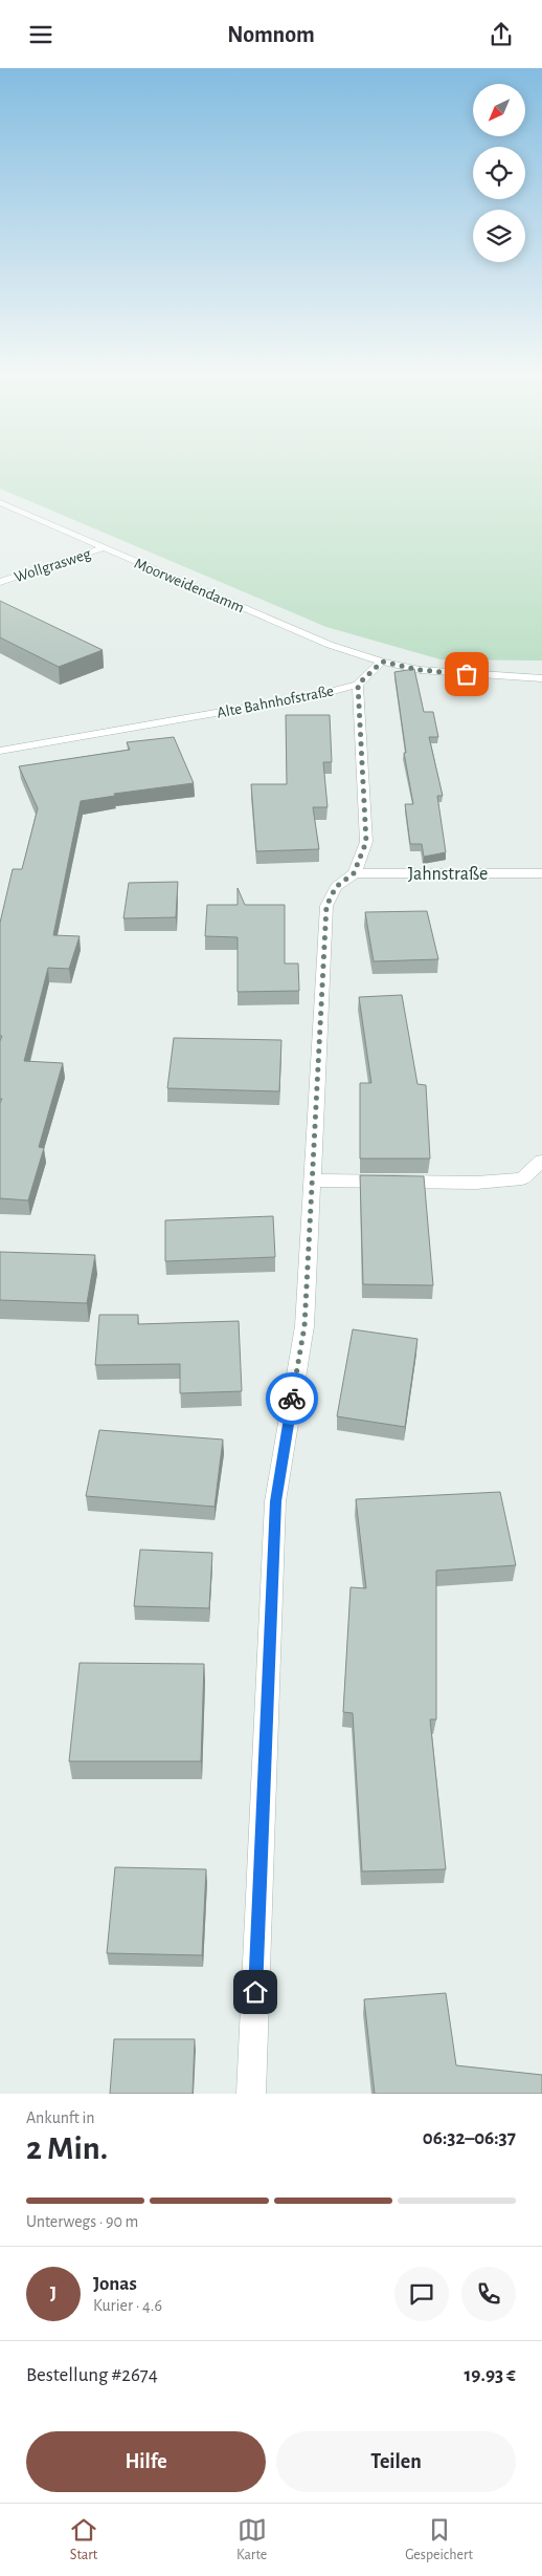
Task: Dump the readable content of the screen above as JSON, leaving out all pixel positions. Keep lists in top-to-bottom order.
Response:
{
  "streets": {
    "street": [
      "Wollgrasweg",
      "Moorweidendamm",
      "Alte Bahnhofstraße",
      "Jahnstraße"
    ]
  },
  "crossings": [
    ["Wollgrasweg", "Moorweidendamm"],
    ["Moorweidendamm", "Alte Bahnhofstraße"]
  ],
  "north": "bottom left",
  "page": {
    "header": "Nomnom",
    "heading": ["2 Min.", "Ankunft in", "06:32–06:37"],
    "panel": [
      "Jonas",
      "Kurier · 4.6",
      "Bestellung #2674",
      "19.93 €"
    ],
    "bar": "Unterwegs · 90 m",
    "round": "J",
    "buttons": ["Hilfe", "Teilen"],
    "tabs": ["Start", "Karte", "Gespeichert"]
  }
}
